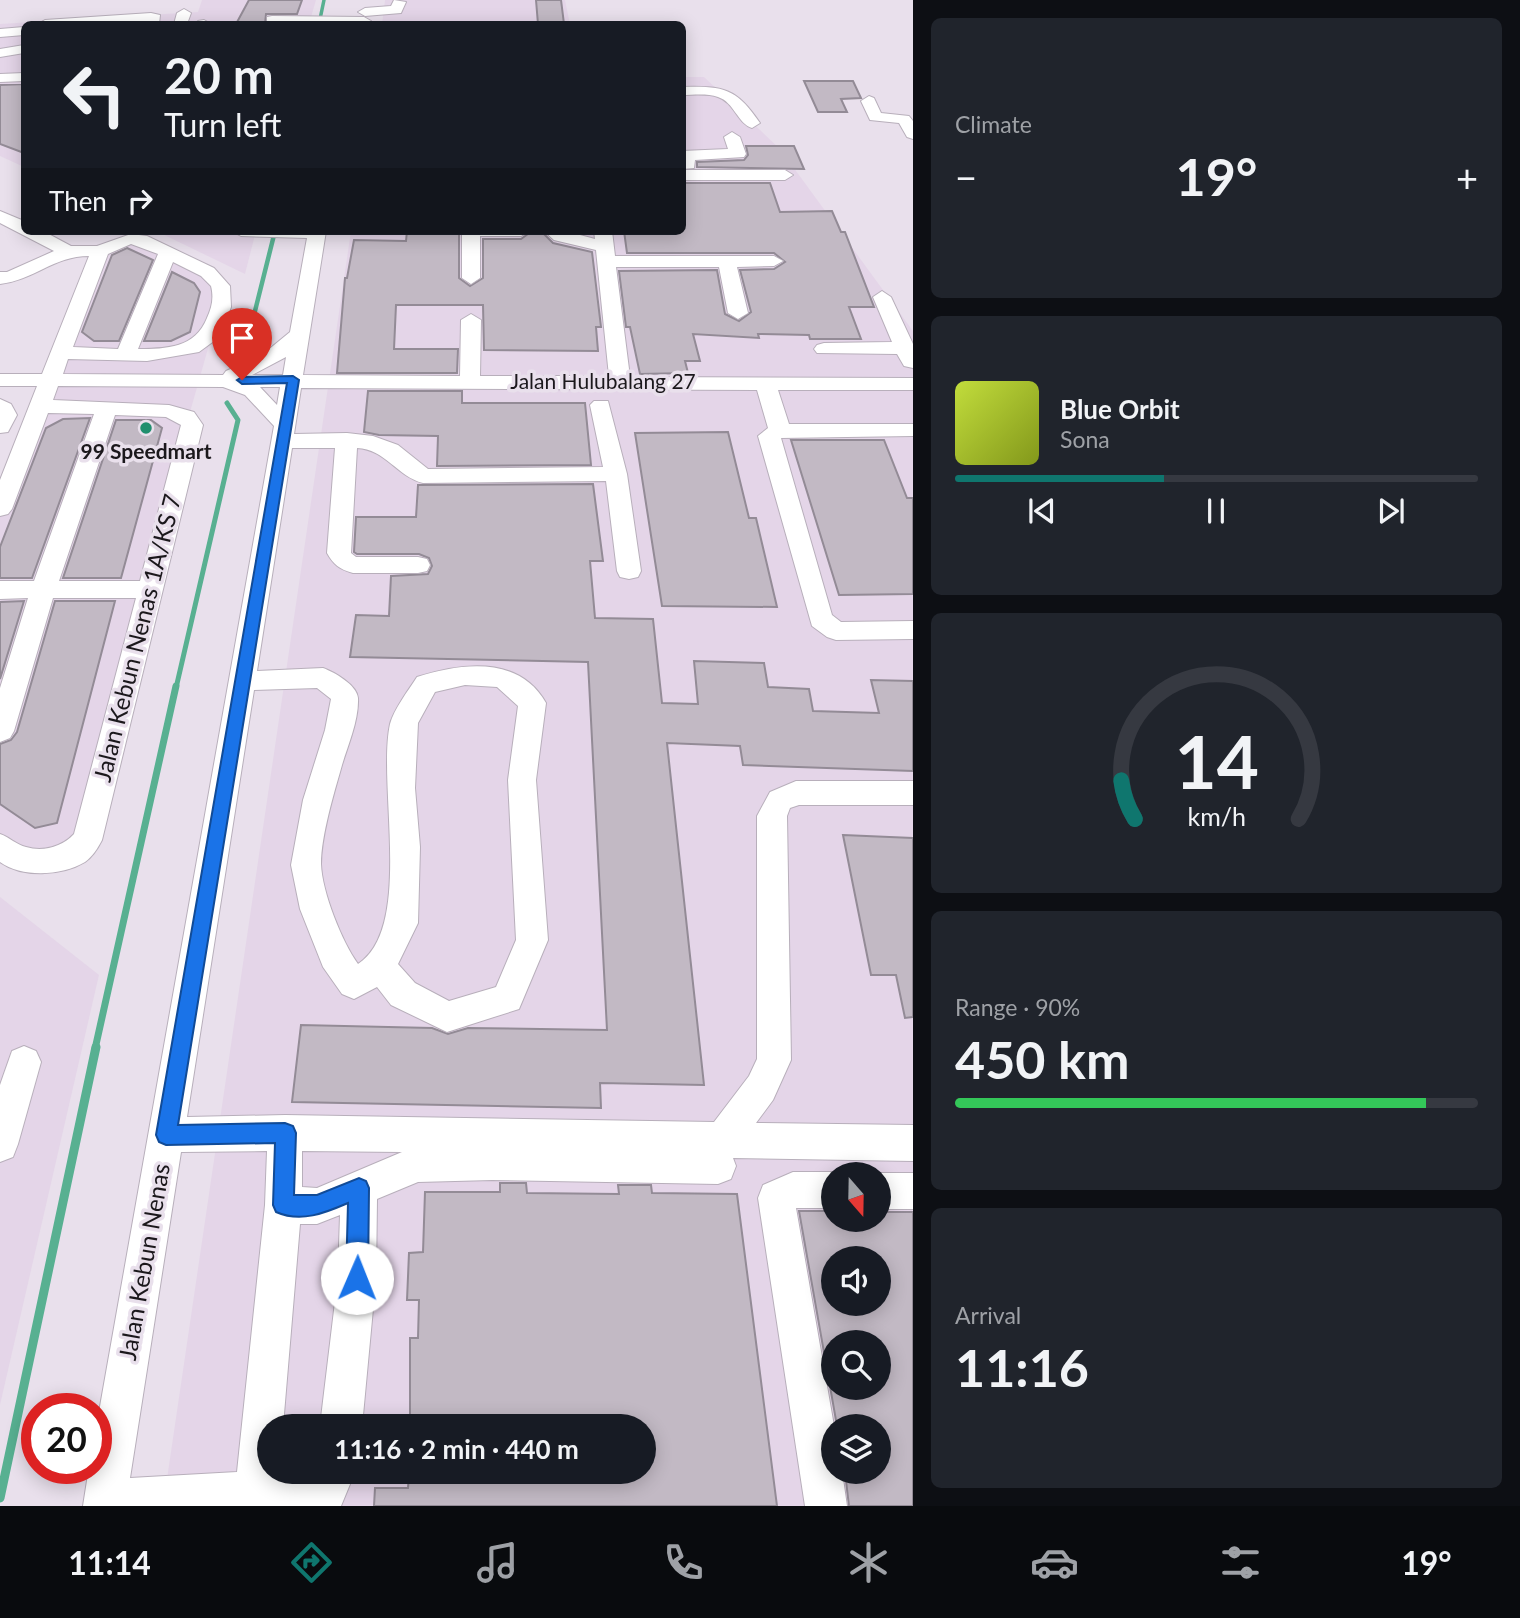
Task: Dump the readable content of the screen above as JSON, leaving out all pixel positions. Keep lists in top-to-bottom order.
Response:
{
  "streets": {
    "street": ["Jalan Hulubalang 27", "Jalan Kebun Nenas 1A/KS 7", "Jalan Kebun Nenas"]
  },
  "crossings": [
    ["Jalan Hulubalang 27", "Jalan Kebun Nenas"]
  ],
  "places": ["99 Speedmart"],
  "north": "bottom",
  "page": {
    "tile": [
      "Climate",
      ["Range · 90%", "450 km"],
      ["Arrival", "11:16"]
    ],
    "turn": ["20 m", "Turn left"],
    "heat": ["−", "19°", "+"],
    "then": "Then",
    "song": ["Blue Orbit", "Sona"],
    "limit": "20",
    "trip": "11:16 · 2 min · 440 m",
    "tabs": ["11:14", "19°"],
    "gauge": ["14", "km/h"]
  }
}
